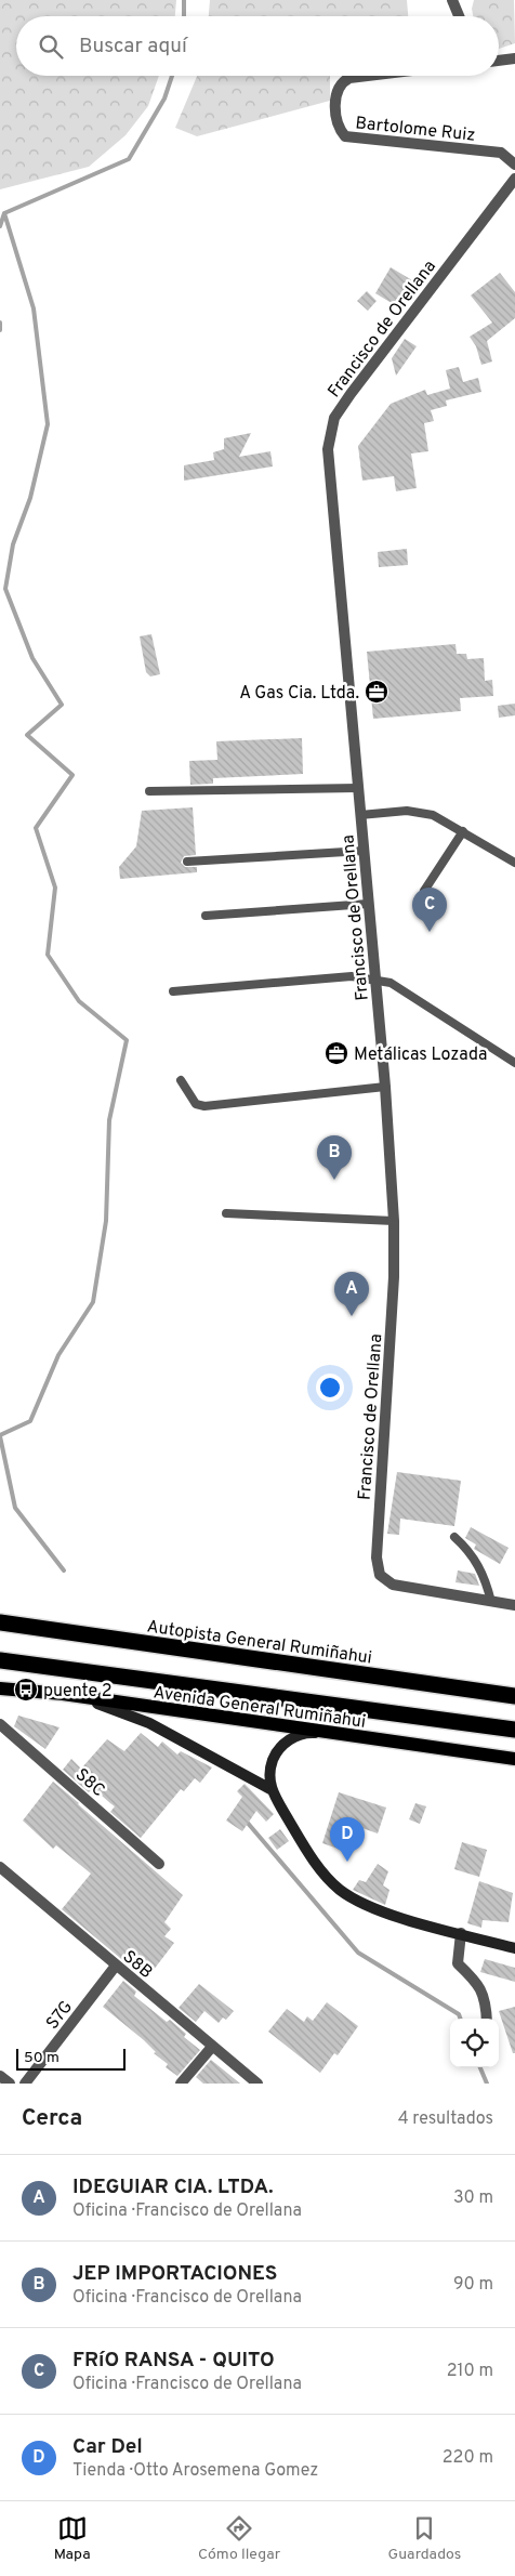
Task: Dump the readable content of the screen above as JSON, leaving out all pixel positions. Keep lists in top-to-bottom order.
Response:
{
  "streets": {
    "highway": ["Autopista General Rumiñahui"],
    "main road": ["Avenida General Rumiñahui"],
    "street": [
      "Bartolome Ruiz",
      "Francisco de Orellana",
      "S8C",
      "S8B",
      "S7G"
    ]
  },
  "crossings": [
    ["S8B", "S7G"]
  ],
  "places": {
    "office": ["A Gas Cia. Ltda.", "Metálicas Lozada"],
    "bus stop": ["puente 2"]
  },
  "scale_bar": "50 m",
  "page": {
    "search": "Buscar aquí",
    "pins": [
      "C",
      "B",
      "A",
      "D"
    ],
    "scale": "50 m",
    "heading": ["Cerca", "4 resultados"],
    "list": [
      {
        "mark": "A",
        "name": "IDEGUIAR CIA. LTDA.",
        "note": "Oficina · Francisco de Orellana",
        "value": "30 m"
      },
      {
        "mark": "B",
        "name": "JEP IMPORTACIONES",
        "note": "Oficina · Francisco de Orellana",
        "value": "90 m"
      },
      {
        "mark": "C",
        "name": "FRíO RANSA - QUITO",
        "note": "Oficina · Francisco de Orellana",
        "value": "210 m"
      },
      {
        "mark": "D",
        "name": "Car Del",
        "note": "Tienda · Otto Arosemena Gomez",
        "value": "220 m"
      }
    ],
    "nav": ["Mapa", "Cómo llegar", "Guardados"]
  }
}
